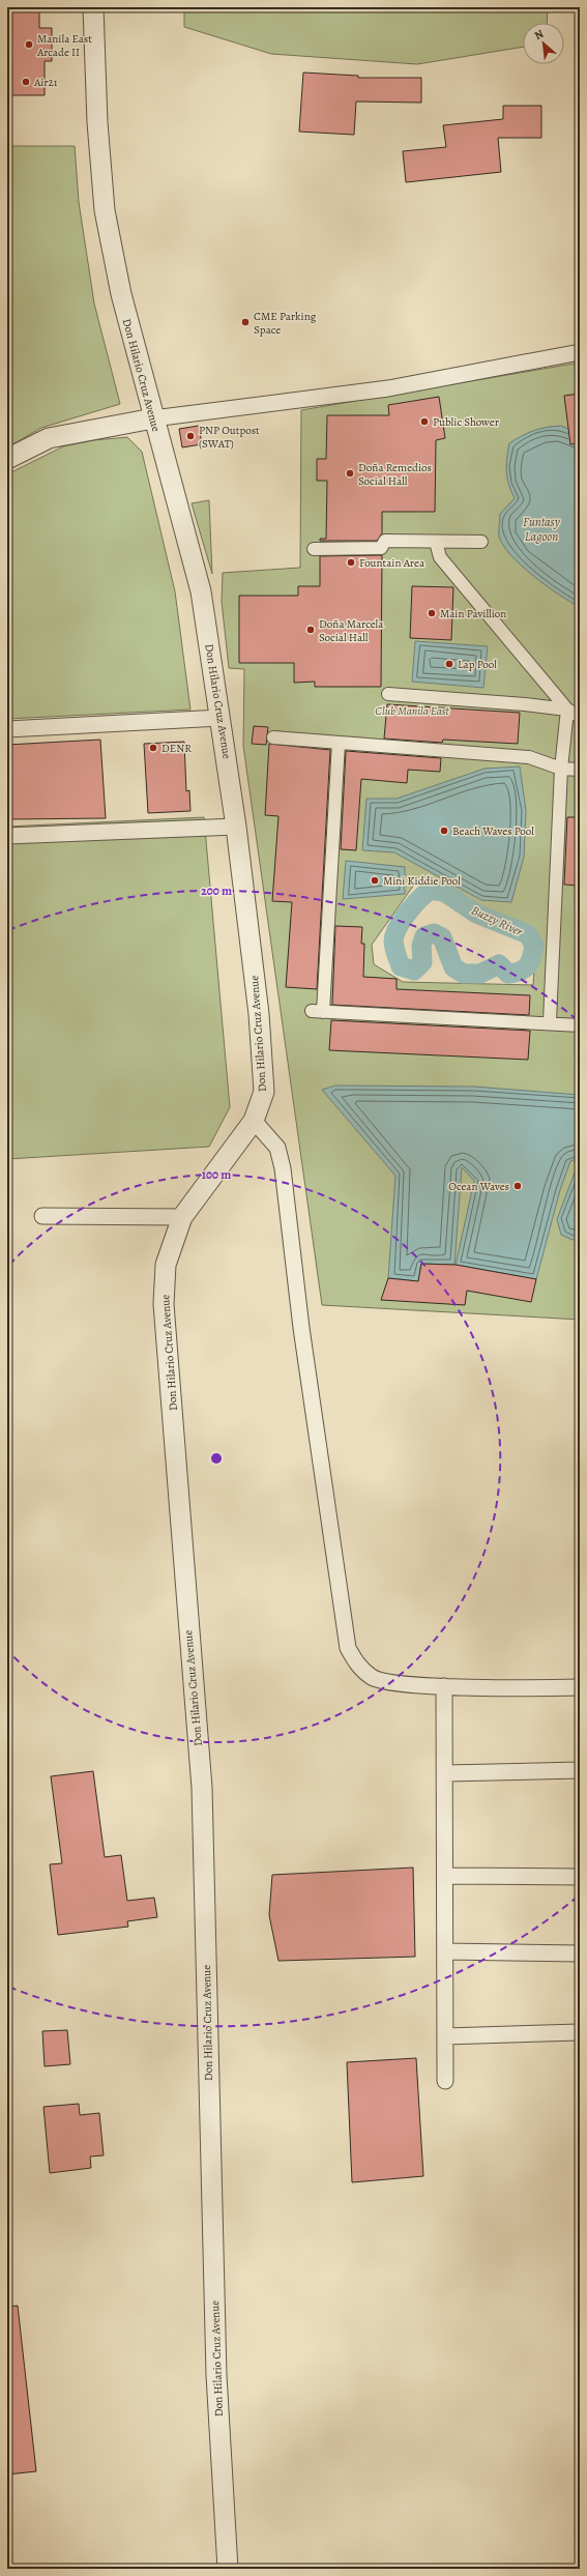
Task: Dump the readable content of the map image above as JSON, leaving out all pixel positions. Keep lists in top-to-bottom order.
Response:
{
  "streets": {
    "street": ["Don Hilario Cruz Avenue"]
  },
  "water": ["Funtasy Lagoon", "Buzzy River"],
  "parks": ["Club Manila East"],
  "places": [
    "Manila East Arcade II",
    "Air21",
    "CME Parking Space",
    "Public Shower",
    "PNP Outpost (SWAT)",
    "Doña Remedios Social Hall",
    "Fountain Area",
    "Main Pavillion",
    "Doña Marcela Social Hall",
    "Lap Pool",
    "DENR",
    "Beach Waves Pool",
    "Mini Kiddie Pool",
    "Ocean Waves"
  ],
  "north": "top left",
  "rings": ["200 m", "100 m"]
}
